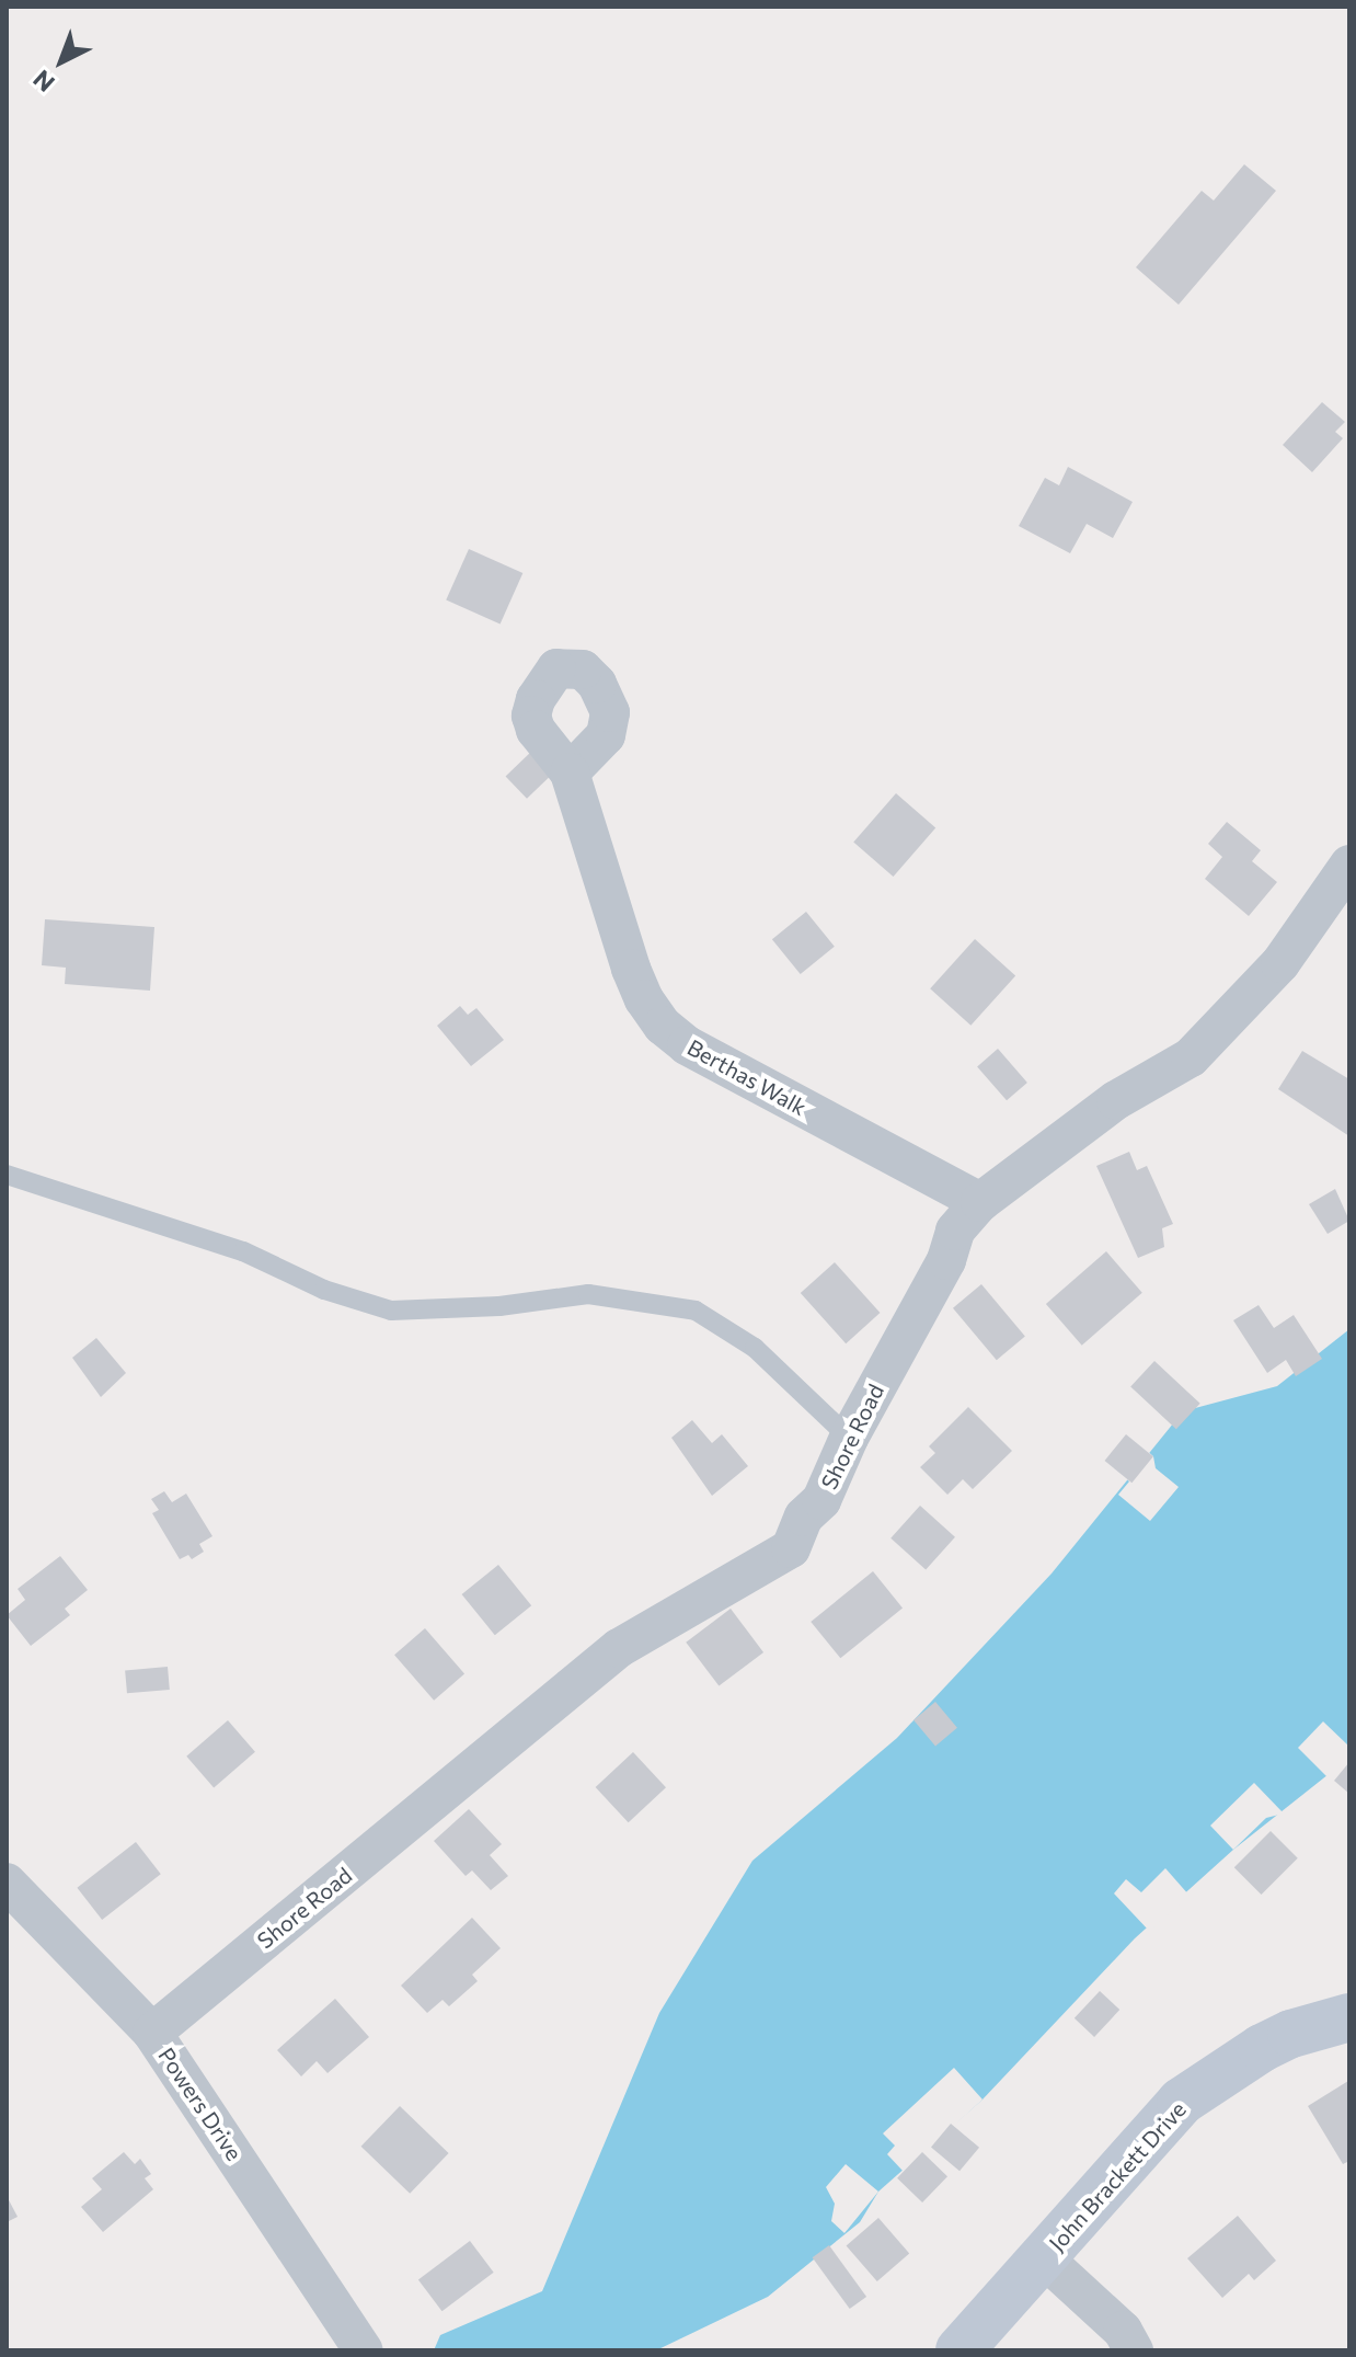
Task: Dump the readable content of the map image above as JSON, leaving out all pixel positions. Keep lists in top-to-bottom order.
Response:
{
  "streets": {
    "main road": ["John Brackett Drive"],
    "street": ["Berthas Walk", "Shore Road", "Powers Drive"]
  },
  "crossings": [
    ["Berthas Walk", "Shore Road"],
    ["Shore Road", "Powers Drive"]
  ],
  "north": "bottom left"
}
